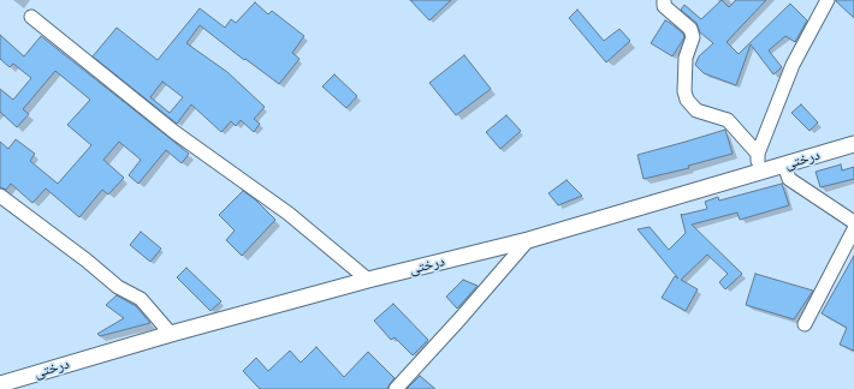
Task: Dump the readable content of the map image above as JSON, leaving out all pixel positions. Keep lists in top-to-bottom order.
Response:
{
  "streets": {
    "street": ["درختی"]
  }
}
